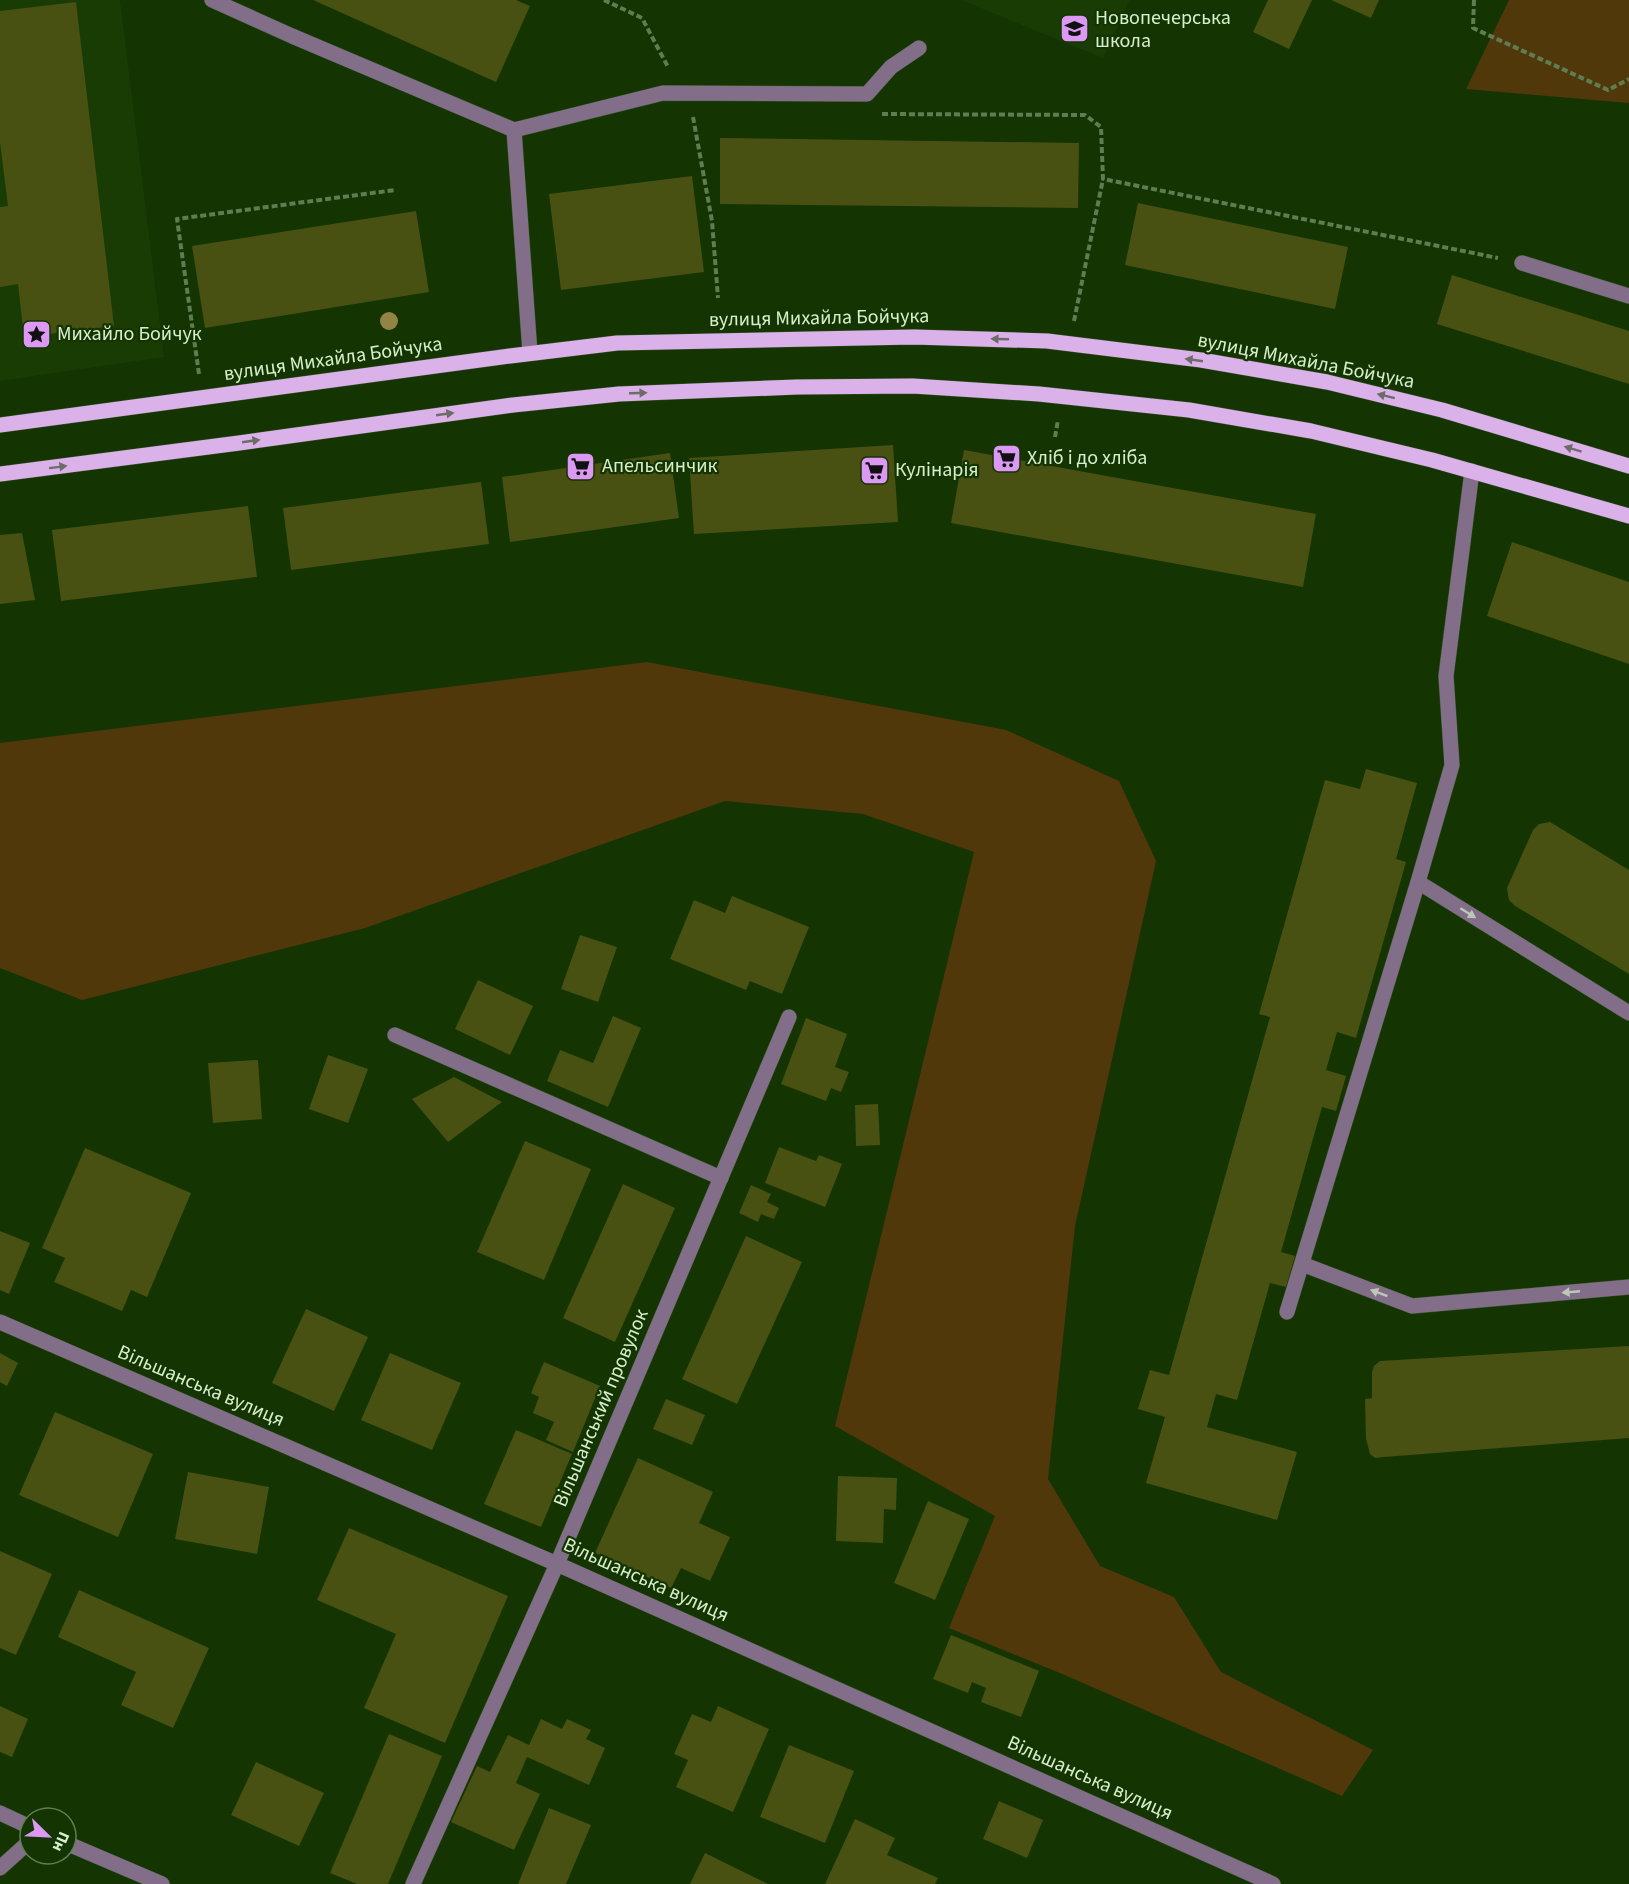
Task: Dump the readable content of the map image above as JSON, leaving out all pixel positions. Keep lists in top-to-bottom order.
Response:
{
  "streets": {
    "main road": ["вулиця Михайла Бойчука"],
    "street": ["Вільшанська вулиця", "Вільшанський провулок"]
  },
  "crossings": [
    ["Вільшанська вулиця", "Вільшанський провулок"]
  ],
  "places": {
    "school or university": ["Новопечерська школа"],
    "place": ["Михайло Бойчук"],
    "supermarket": ["Хліб і до хліба", "Апельсинчик", "Кулінарія"]
  },
  "north": "bottom right"
}
